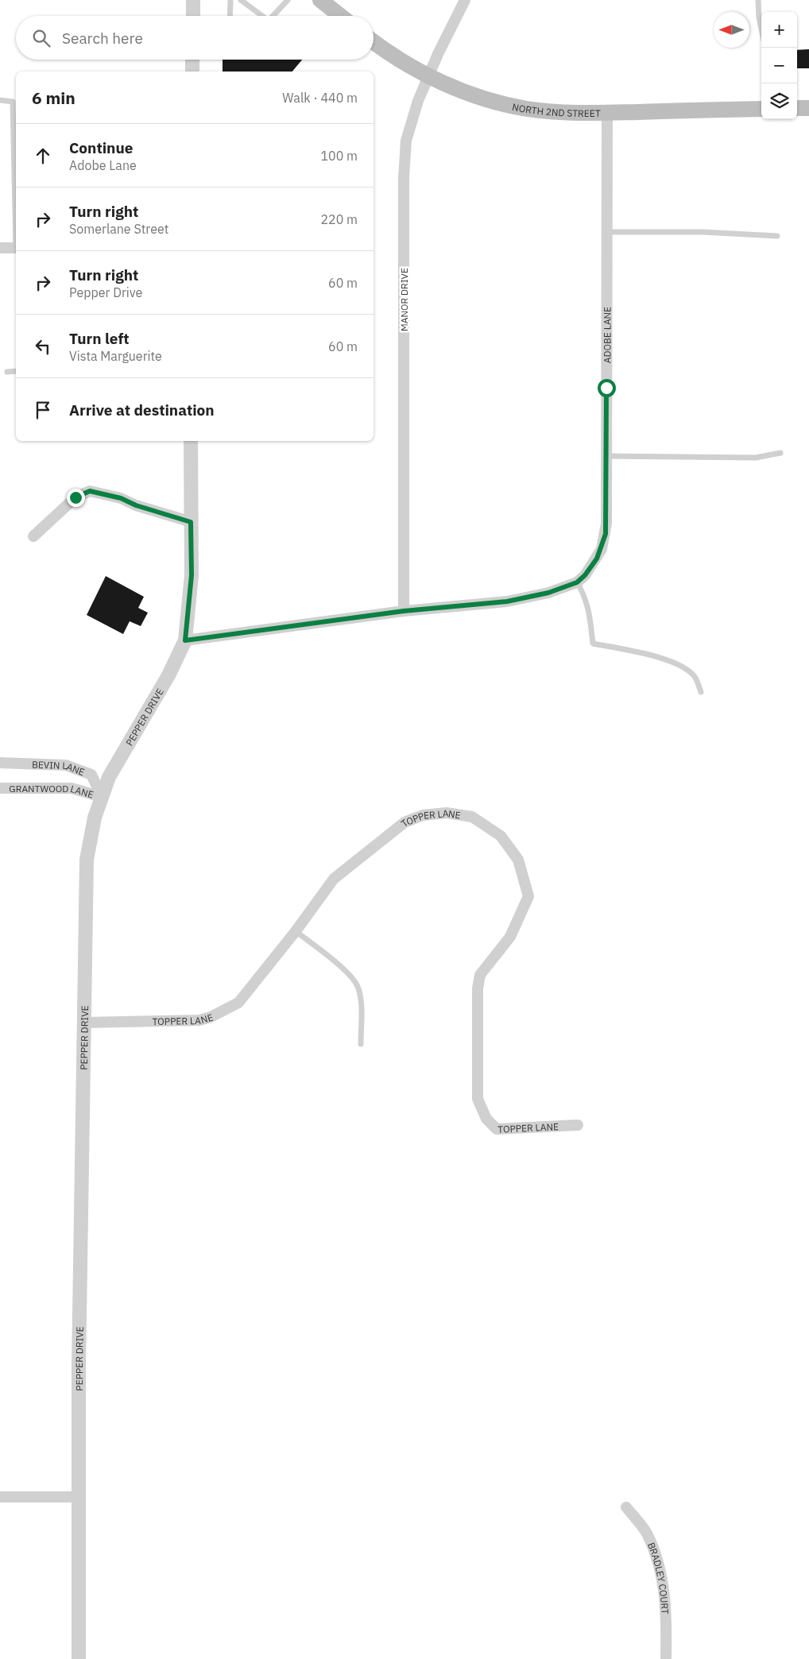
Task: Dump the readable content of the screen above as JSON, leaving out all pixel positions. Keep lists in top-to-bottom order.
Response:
{
  "streets": {
    "main road": ["NORTH 2ND STREET"],
    "street": [
      "MANOR DRIVE",
      "ADOBE LANE",
      "PEPPER DRIVE",
      "BEVIN LANE",
      "GRANTWOOD LANE",
      "TOPPER LANE",
      "BRADLEY COURT"
    ]
  },
  "crossings": [
    ["NORTH 2ND STREET", "MANOR DRIVE"],
    ["NORTH 2ND STREET", "ADOBE LANE"],
    ["PEPPER DRIVE", "BEVIN LANE"],
    ["PEPPER DRIVE", "GRANTWOOD LANE"],
    ["PEPPER DRIVE", "TOPPER LANE"],
    ["BEVIN LANE", "GRANTWOOD LANE"]
  ],
  "north": "left",
  "page": {
    "map_buttons": ["+", "−"],
    "search": "Search here",
    "heading": ["6 min", "Walk · 440 m"],
    "list": [
      ["Continue", "Adobe Lane", "100 m"],
      ["Turn right", "Somerlane Street", "220 m"],
      ["Turn right", "Pepper Drive", "60 m"],
      ["Turn left", "Vista Marguerite", "60 m"],
      "Arrive at destination"
    ]
  }
}
